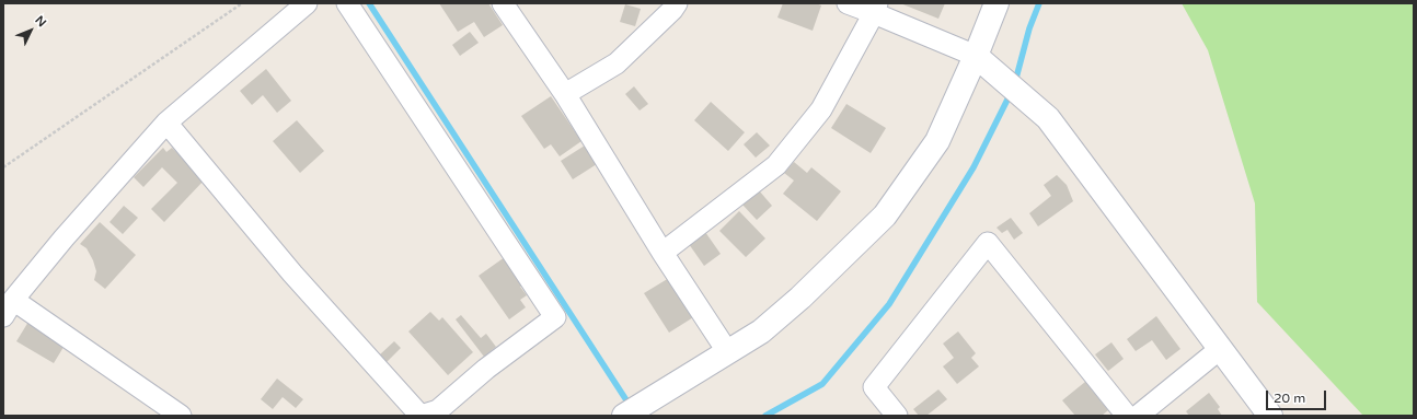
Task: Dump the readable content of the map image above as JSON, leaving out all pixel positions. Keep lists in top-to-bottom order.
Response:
{
  "scale_bar": "20 m",
  "north": "top right"
}
